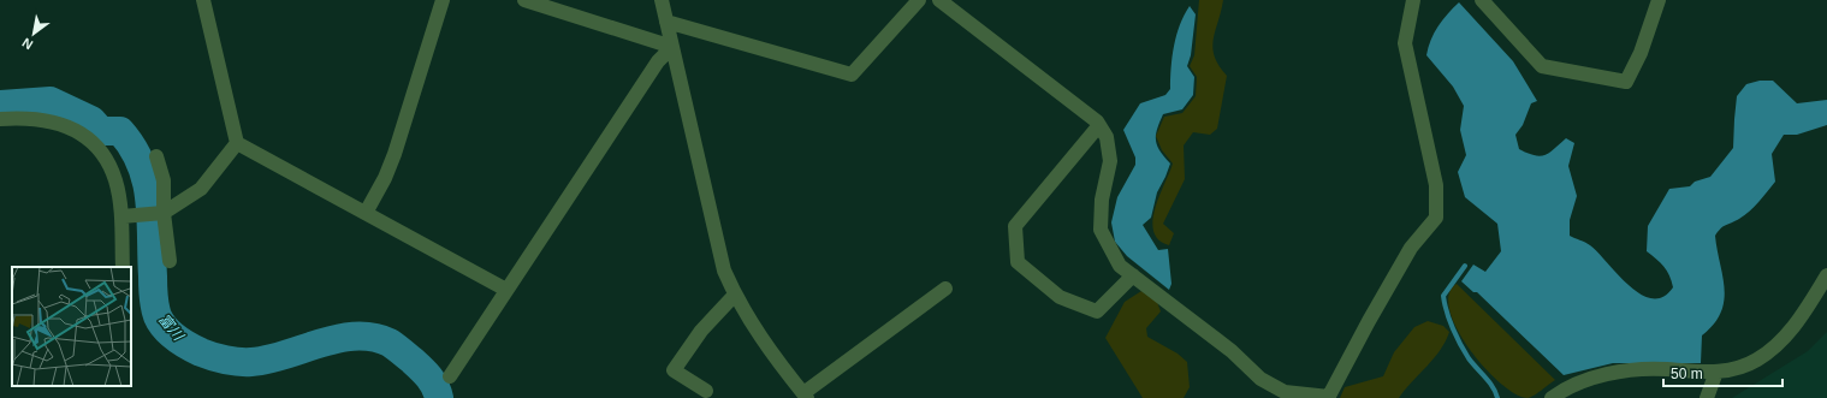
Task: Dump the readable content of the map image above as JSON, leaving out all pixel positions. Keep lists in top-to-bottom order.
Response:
{
  "water": ["富川"],
  "scale_bar": "50 m",
  "north": "bottom left"
}
